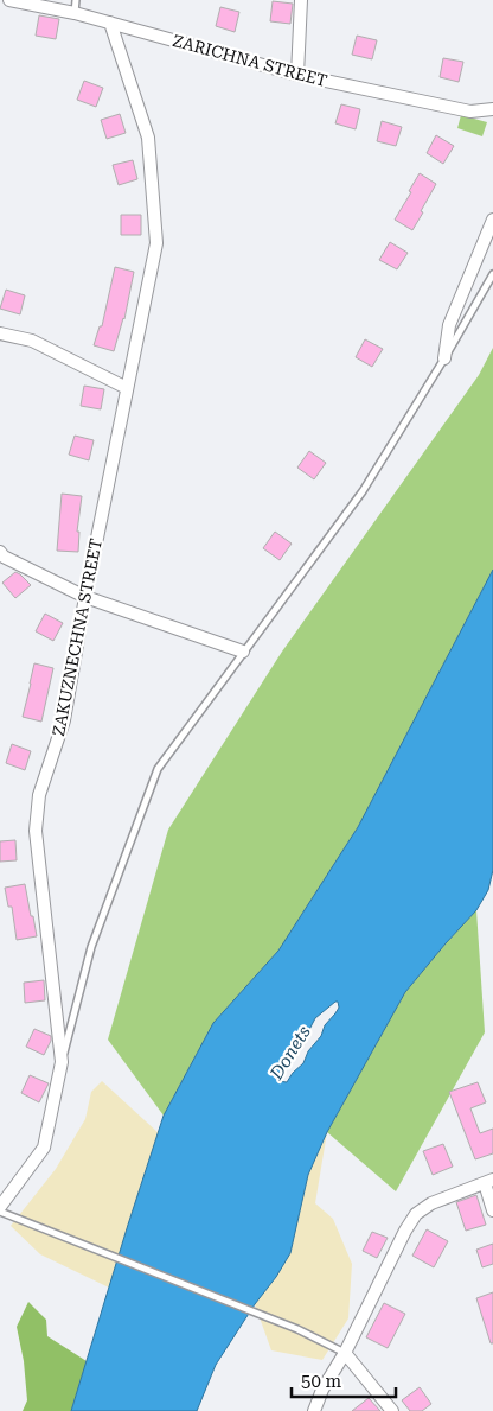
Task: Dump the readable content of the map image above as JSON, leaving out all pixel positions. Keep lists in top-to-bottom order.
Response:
{
  "streets": {
    "street": ["ZARICHNA STREET", "ZAKUZNECHNA STREET"]
  },
  "crossings": [
    ["ZARICHNA STREET", "ZAKUZNECHNA STREET"]
  ],
  "water": ["Donets"],
  "scale_bar": "50 m"
}
